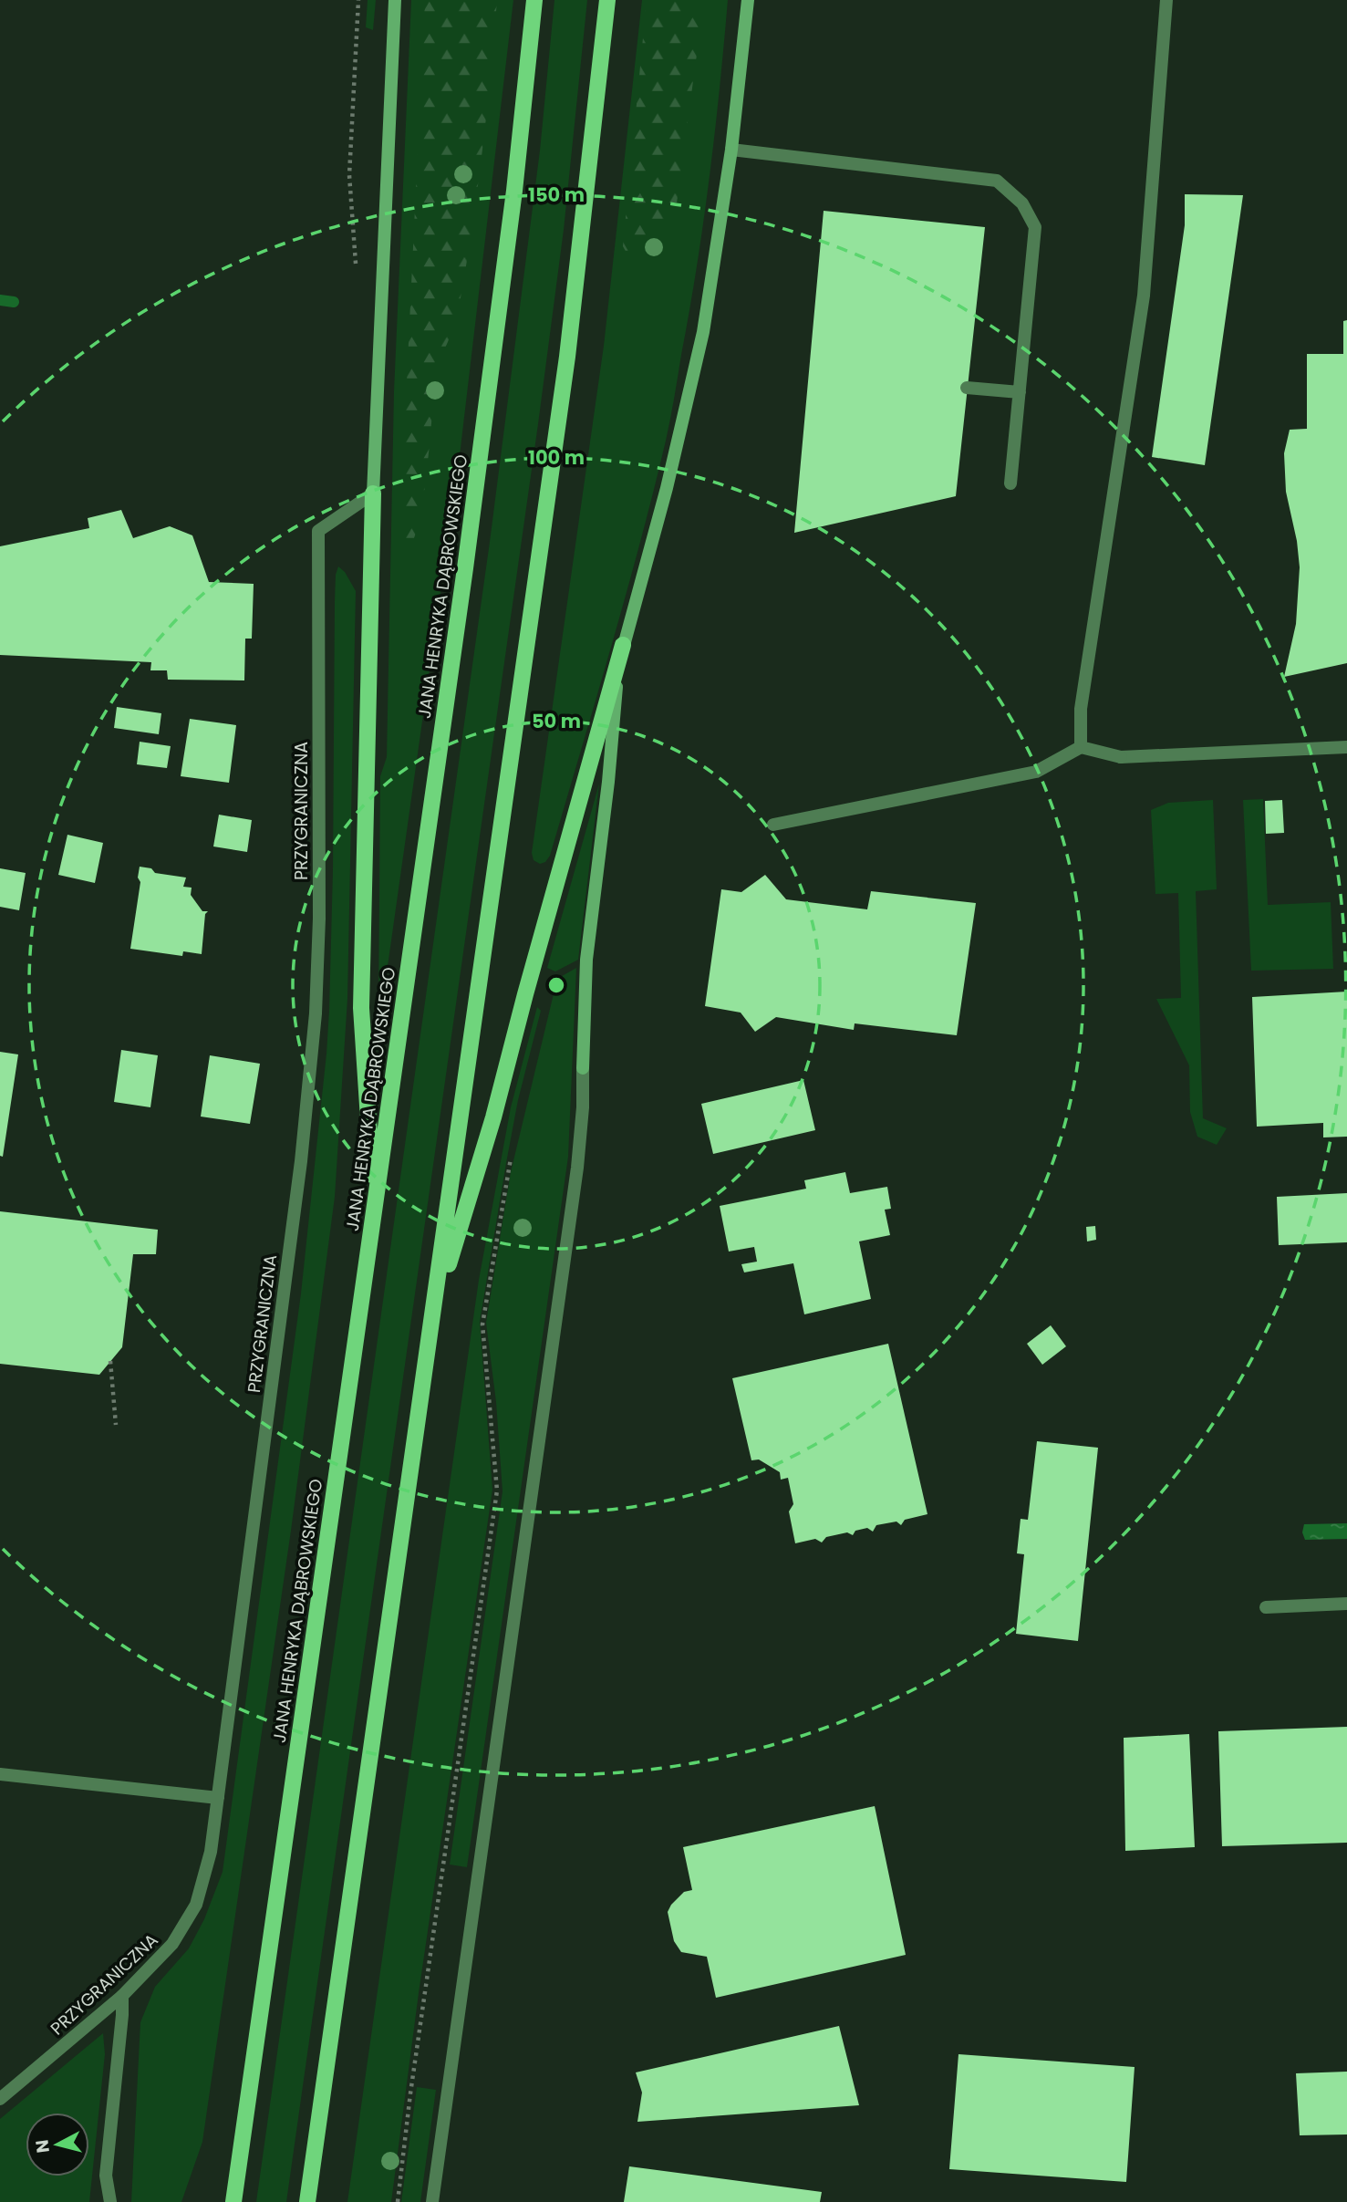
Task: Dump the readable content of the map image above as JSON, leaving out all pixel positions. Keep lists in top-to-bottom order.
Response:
{
  "streets": {
    "main road": ["JANA HENRYKA DĄBROWSKIEGO"],
    "street": ["PRZYGRANICZNA"]
  },
  "north": "left",
  "rings": ["150 m", "100 m", "50 m"]
}
